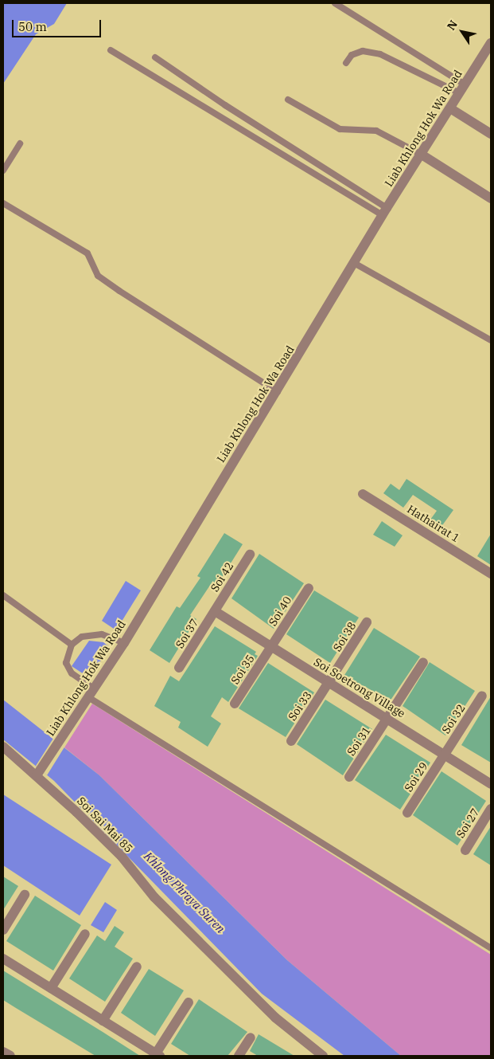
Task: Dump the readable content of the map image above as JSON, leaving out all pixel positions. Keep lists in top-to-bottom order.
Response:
{
  "streets": {
    "street": [
      "Liab Khlong Hok Wa Road",
      "Hathairat 1",
      "Soi 42",
      "Soi 40",
      "Soi 37",
      "Soi 38",
      "Soi 35",
      "Soi Soetrong Village",
      "Soi 33",
      "Soi 32",
      "Soi 31",
      "Soi 29",
      "Soi 27",
      "Soi Sai Mai 85"
    ]
  },
  "crossings": [
    ["Liab Khlong Hok Wa Road", "Soi Sai Mai 85"],
    ["Soi 42", "Soi 37"],
    ["Soi 42", "Soi Soetrong Village"],
    ["Soi 40", "Soi 35"],
    ["Soi 40", "Soi Soetrong Village"],
    ["Soi 37", "Soi Soetrong Village"],
    ["Soi 38", "Soi Soetrong Village"],
    ["Soi 38", "Soi 33"],
    ["Soi 35", "Soi Soetrong Village"],
    ["Soi Soetrong Village", "Soi 33"],
    ["Soi Soetrong Village", "Soi 32"],
    ["Soi Soetrong Village", "Soi 31"],
    ["Soi Soetrong Village", "Soi 29"],
    ["Soi 32", "Soi 29"]
  ],
  "water": ["Khlong Phraya Suren"],
  "scale_bar": "50 m",
  "north": "top left"
}
